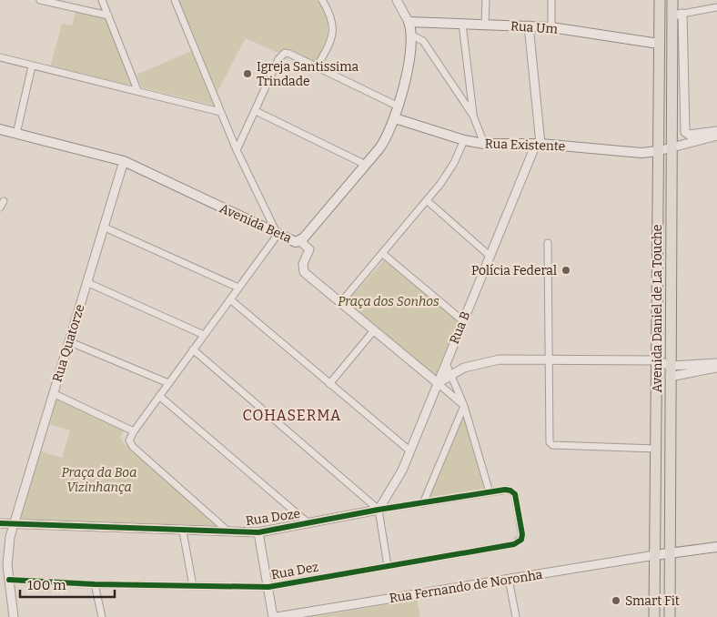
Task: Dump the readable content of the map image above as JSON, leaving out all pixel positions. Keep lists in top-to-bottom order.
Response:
{
  "streets": {
    "main road": [
      "Rua Um",
      "Rua Existente",
      "Avenida Beta",
      "Avenida Daniel de La Touche"
    ],
    "street": [
      "Rua B",
      "Rua Quatorze",
      "Rua Doze",
      "Rua Dez",
      "Rua Fernando de Noronha"
    ]
  },
  "crossings": [
    ["Rua Um", "Avenida Beta"],
    ["Rua Um", "Avenida Daniel de La Touche"],
    ["Rua Existente", "Avenida Beta"],
    ["Rua Existente", "Avenida Daniel de La Touche"],
    ["Rua Existente", "Rua B"],
    ["Avenida Beta", "Rua Quatorze"],
    ["Avenida Daniel de La Touche", "Rua Fernando de Noronha"],
    ["Rua B", "Rua Doze"],
    ["Rua Quatorze", "Rua Doze"],
    ["Rua Doze", "Rua Dez"]
  ],
  "districts": ["COHASERMA"],
  "parks": ["Praça dos Sonhos", "Praça da Boa Vizinhança"],
  "places": ["Igreja Santissima Trindade", "Polícia Federal", "Smart Fit"],
  "scale_bar": "100 m"
}
